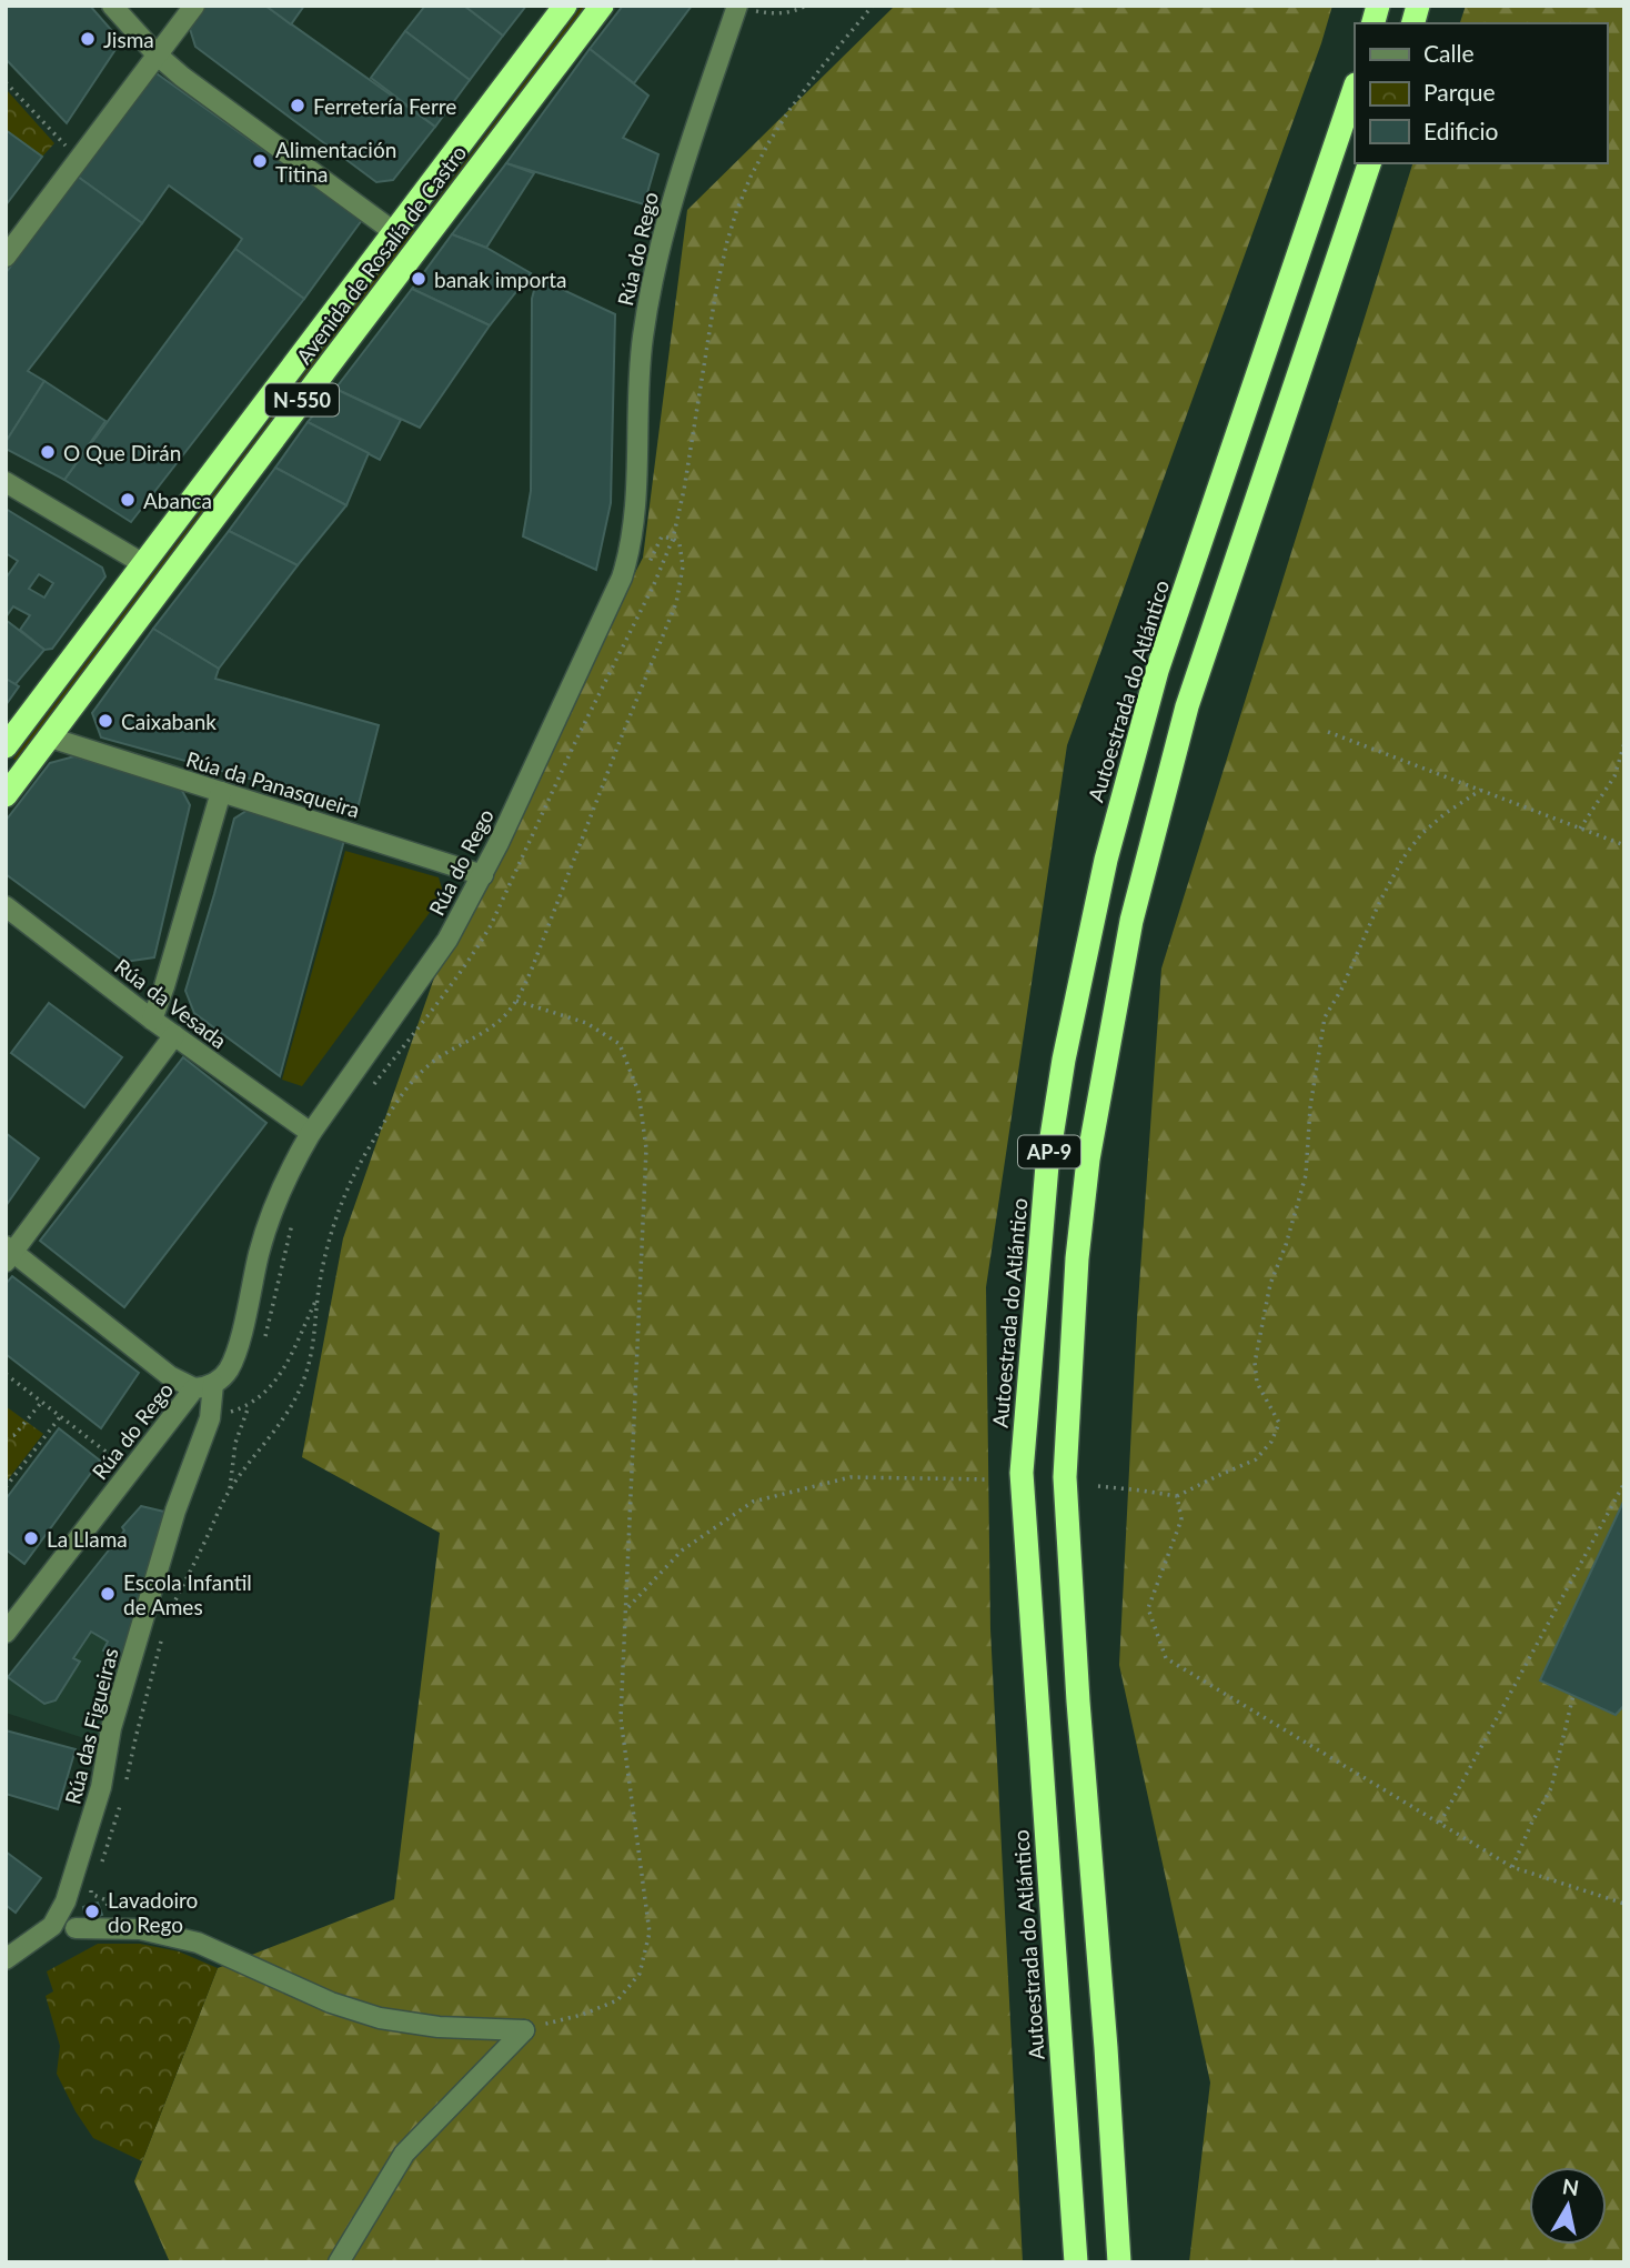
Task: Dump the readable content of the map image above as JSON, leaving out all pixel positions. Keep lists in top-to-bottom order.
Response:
{
  "streets": {
    "highway": [
      "Avenida de Rosalía de Castro",
      "N-550",
      "Autoestrada do Atlántico",
      "AP-9"
    ],
    "street": [
      "Rúa do Rego",
      "Rúa da Panasqueira",
      "Rúa da Vesada",
      "Rúa das Figueiras"
    ]
  },
  "crossings": [
    ["Rúa do Rego", "Rúa da Panasqueira"],
    ["Rúa do Rego", "Rúa da Vesada"],
    ["Rúa do Rego", "Rúa das Figueiras"],
    ["Avenida de Rosalía de Castro", "Rúa da Panasqueira"]
  ],
  "places": [
    "Jisma",
    "Ferretería Ferre",
    "Alimentación Titina",
    "banak importa",
    "O Que Dirán",
    "Abanca",
    "Caixabank",
    "La Llama",
    "Escola Infantil de Ames",
    "Lavadoiro do Rego"
  ],
  "legend": ["Calle", "Parque", "Edificio"],
  "north": "top"
}
